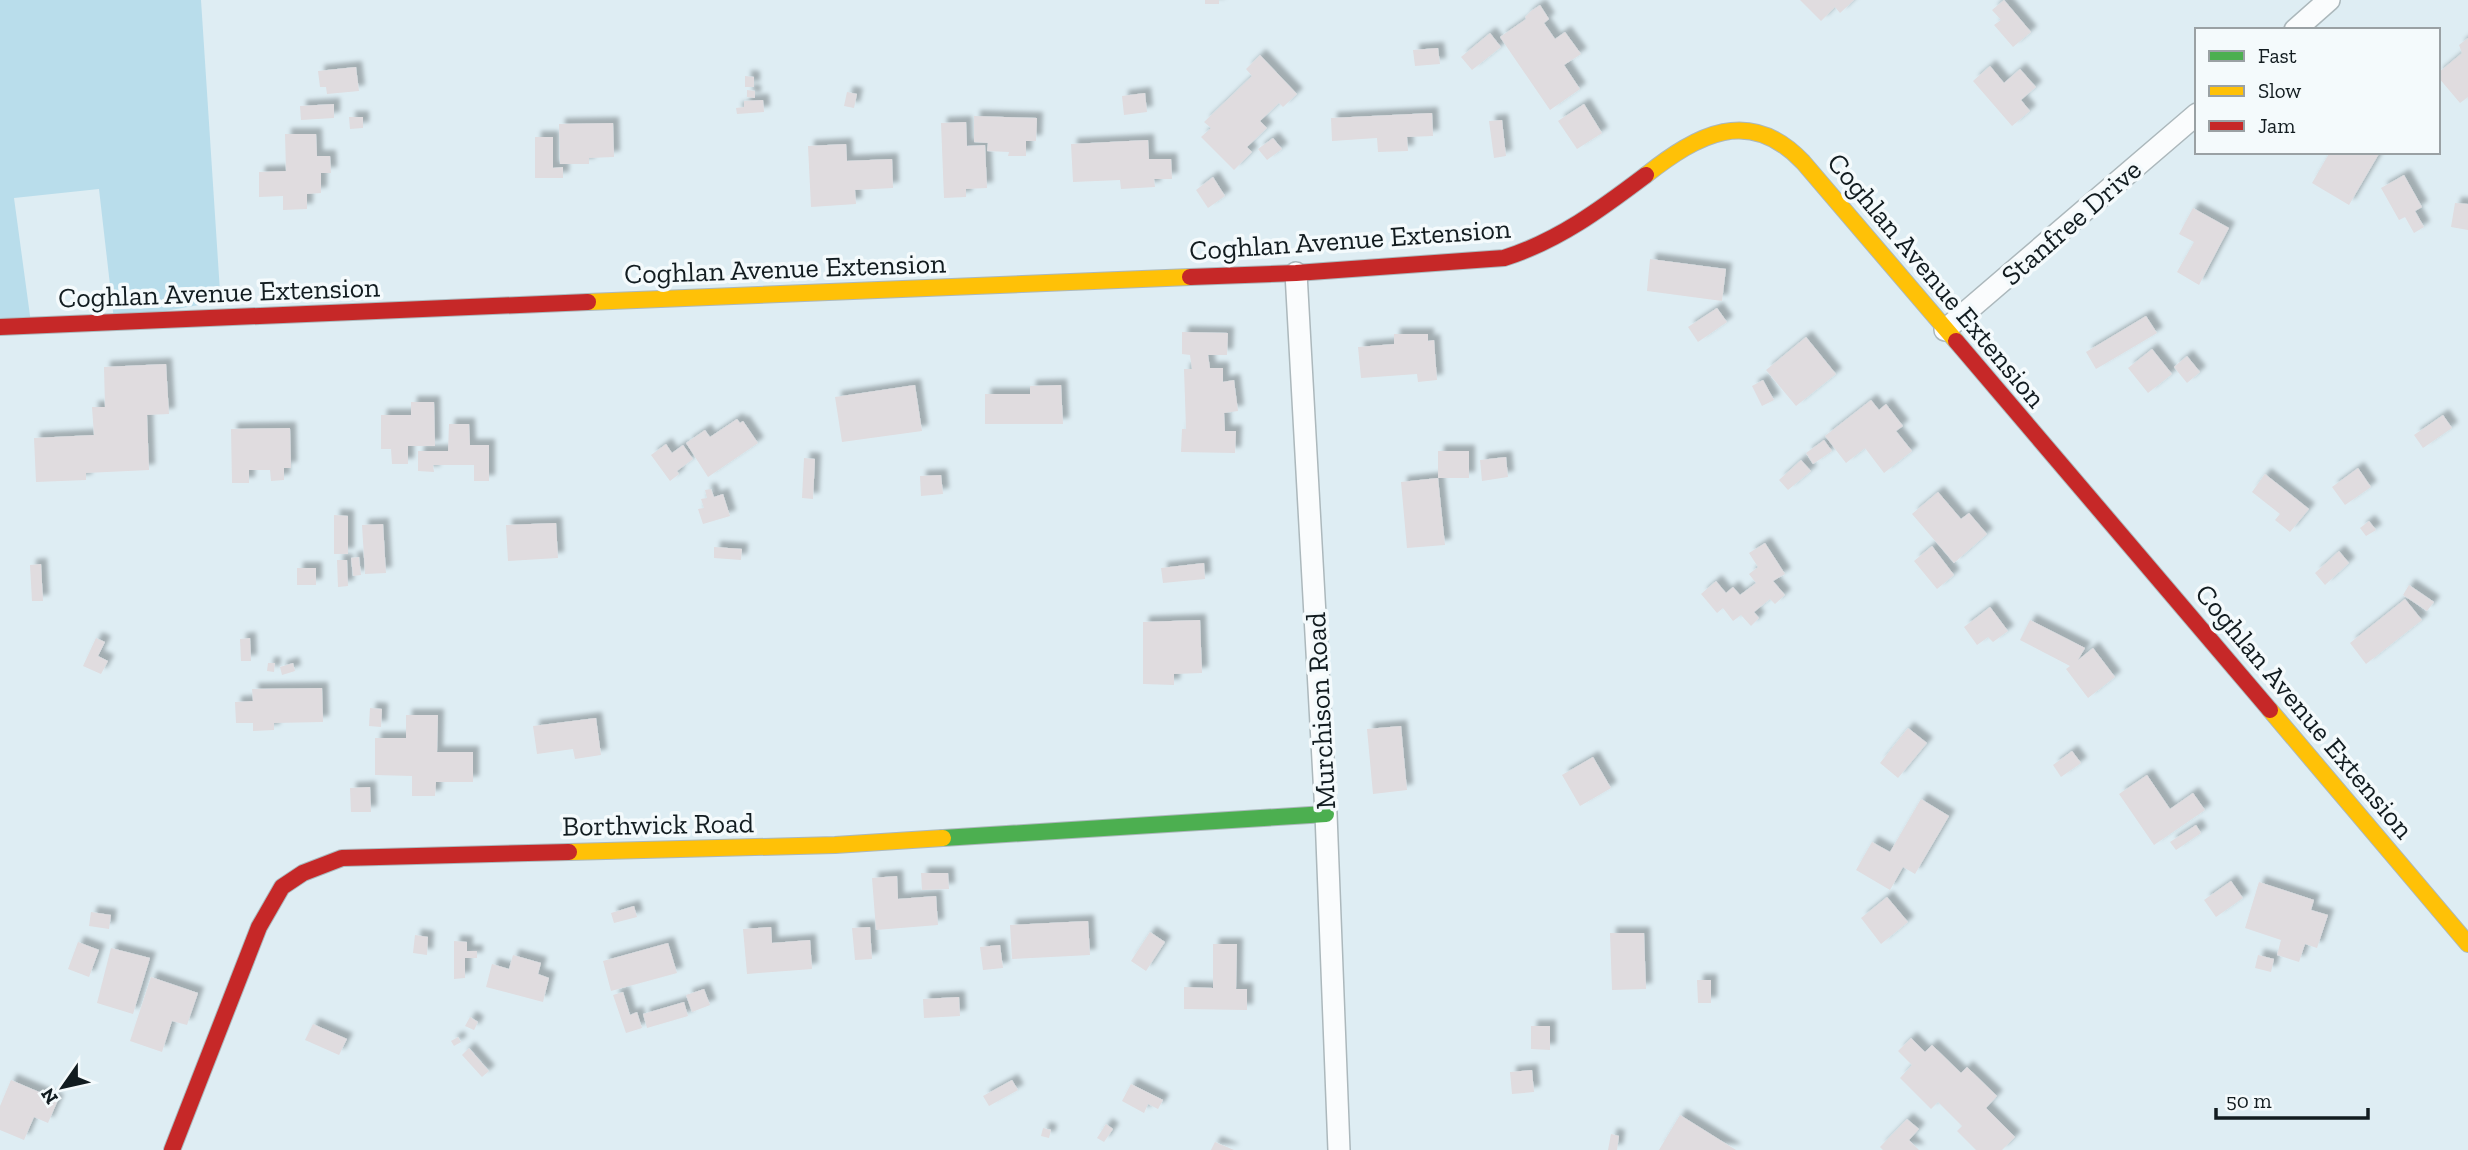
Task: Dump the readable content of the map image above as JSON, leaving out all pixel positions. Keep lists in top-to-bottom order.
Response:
{
  "streets": {
    "street": [
      "Stanfree Drive",
      "Coghlan Avenue Extension",
      "Murchison Road",
      "Borthwick Road"
    ]
  },
  "crossings": [
    ["Stanfree Drive", "Coghlan Avenue Extension"],
    ["Coghlan Avenue Extension", "Murchison Road"],
    ["Murchison Road", "Borthwick Road"]
  ],
  "legend": ["Fast", "Slow", "Jam"],
  "scale_bar": "50 m",
  "north": "bottom left"
}
